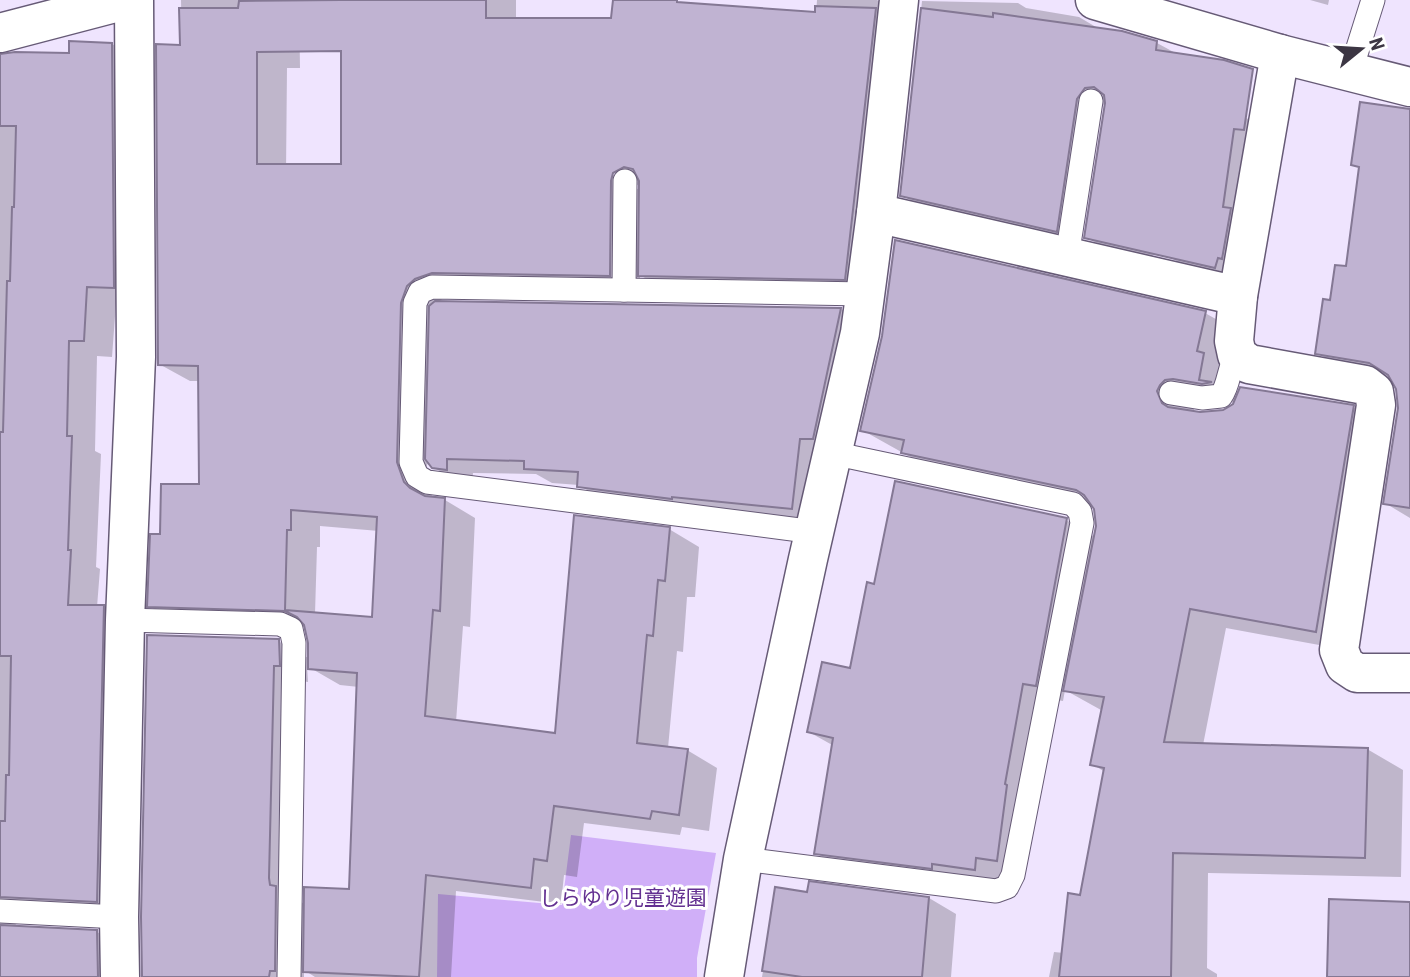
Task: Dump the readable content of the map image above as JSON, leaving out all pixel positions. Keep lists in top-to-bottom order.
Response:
{
  "parks": ["しらゆり児童遊園"],
  "north": "right"
}
